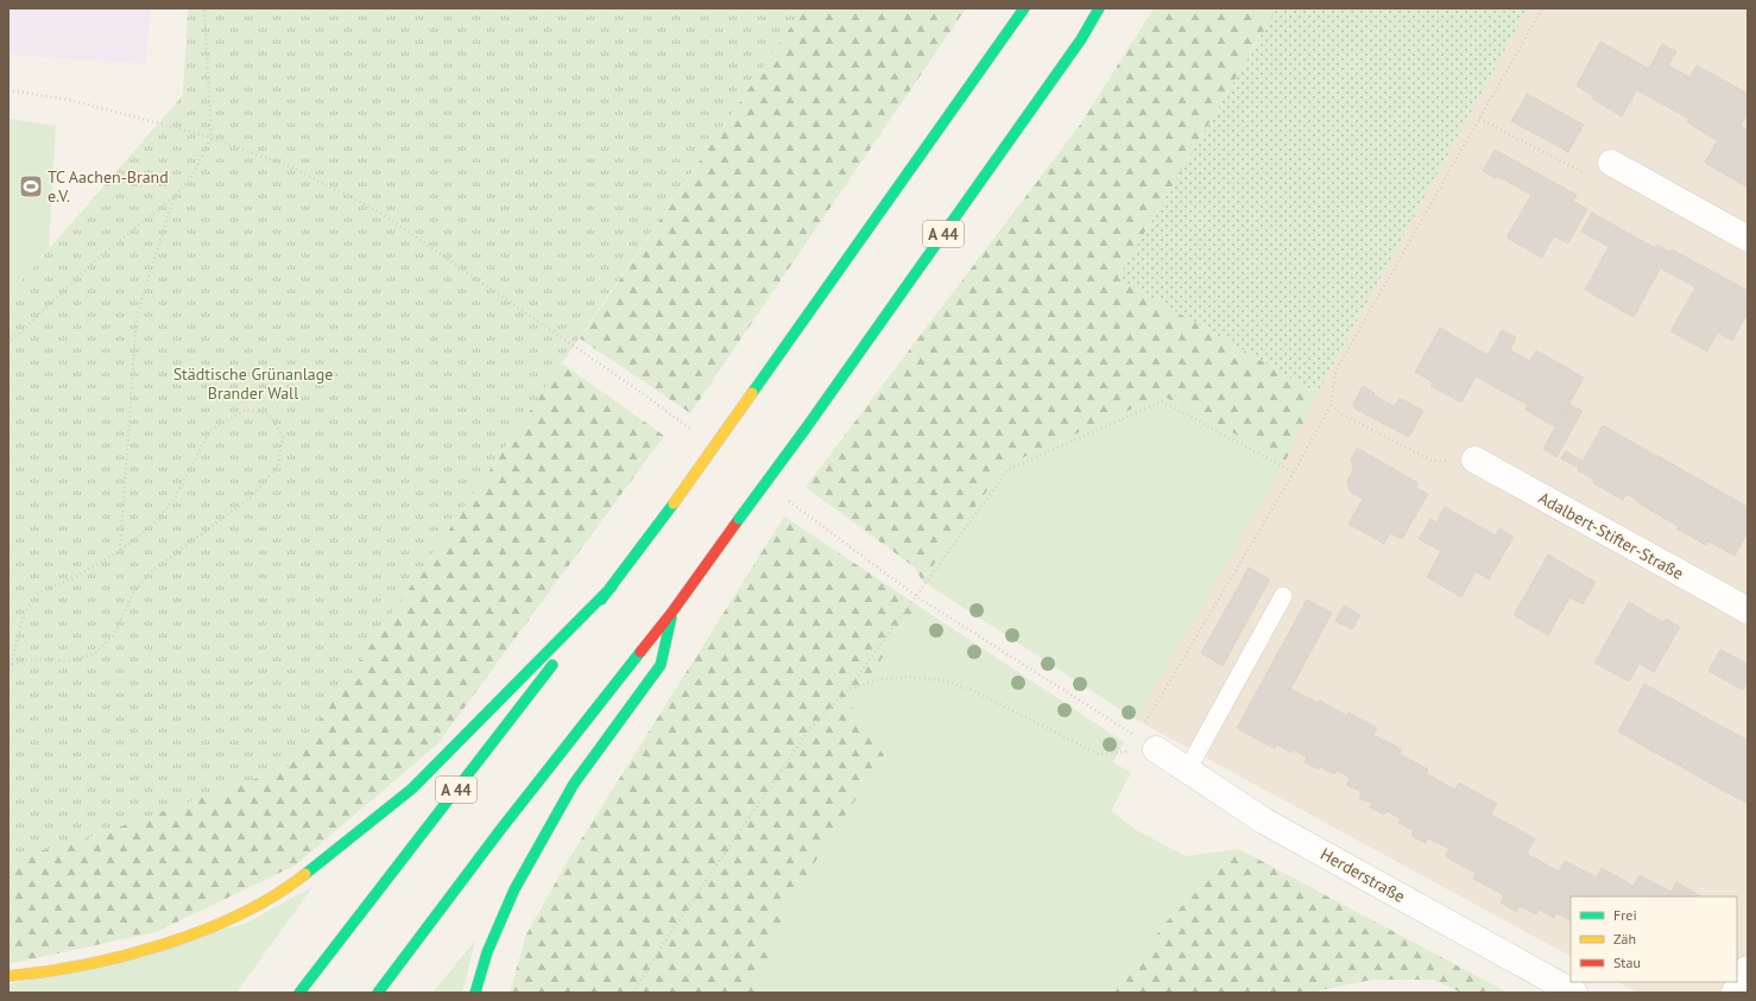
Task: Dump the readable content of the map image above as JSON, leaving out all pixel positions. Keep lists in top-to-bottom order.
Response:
{
  "streets": {
    "highway": ["A 44"],
    "street": ["Adalbert-Stifter-Straße", "Herderstraße"]
  },
  "parks": ["Städtische Grünanlage Brander Wall"],
  "places": {
    "sports": ["TC Aachen-Brand e.V."]
  },
  "legend": ["Frei", "Zäh", "Stau"]
}
